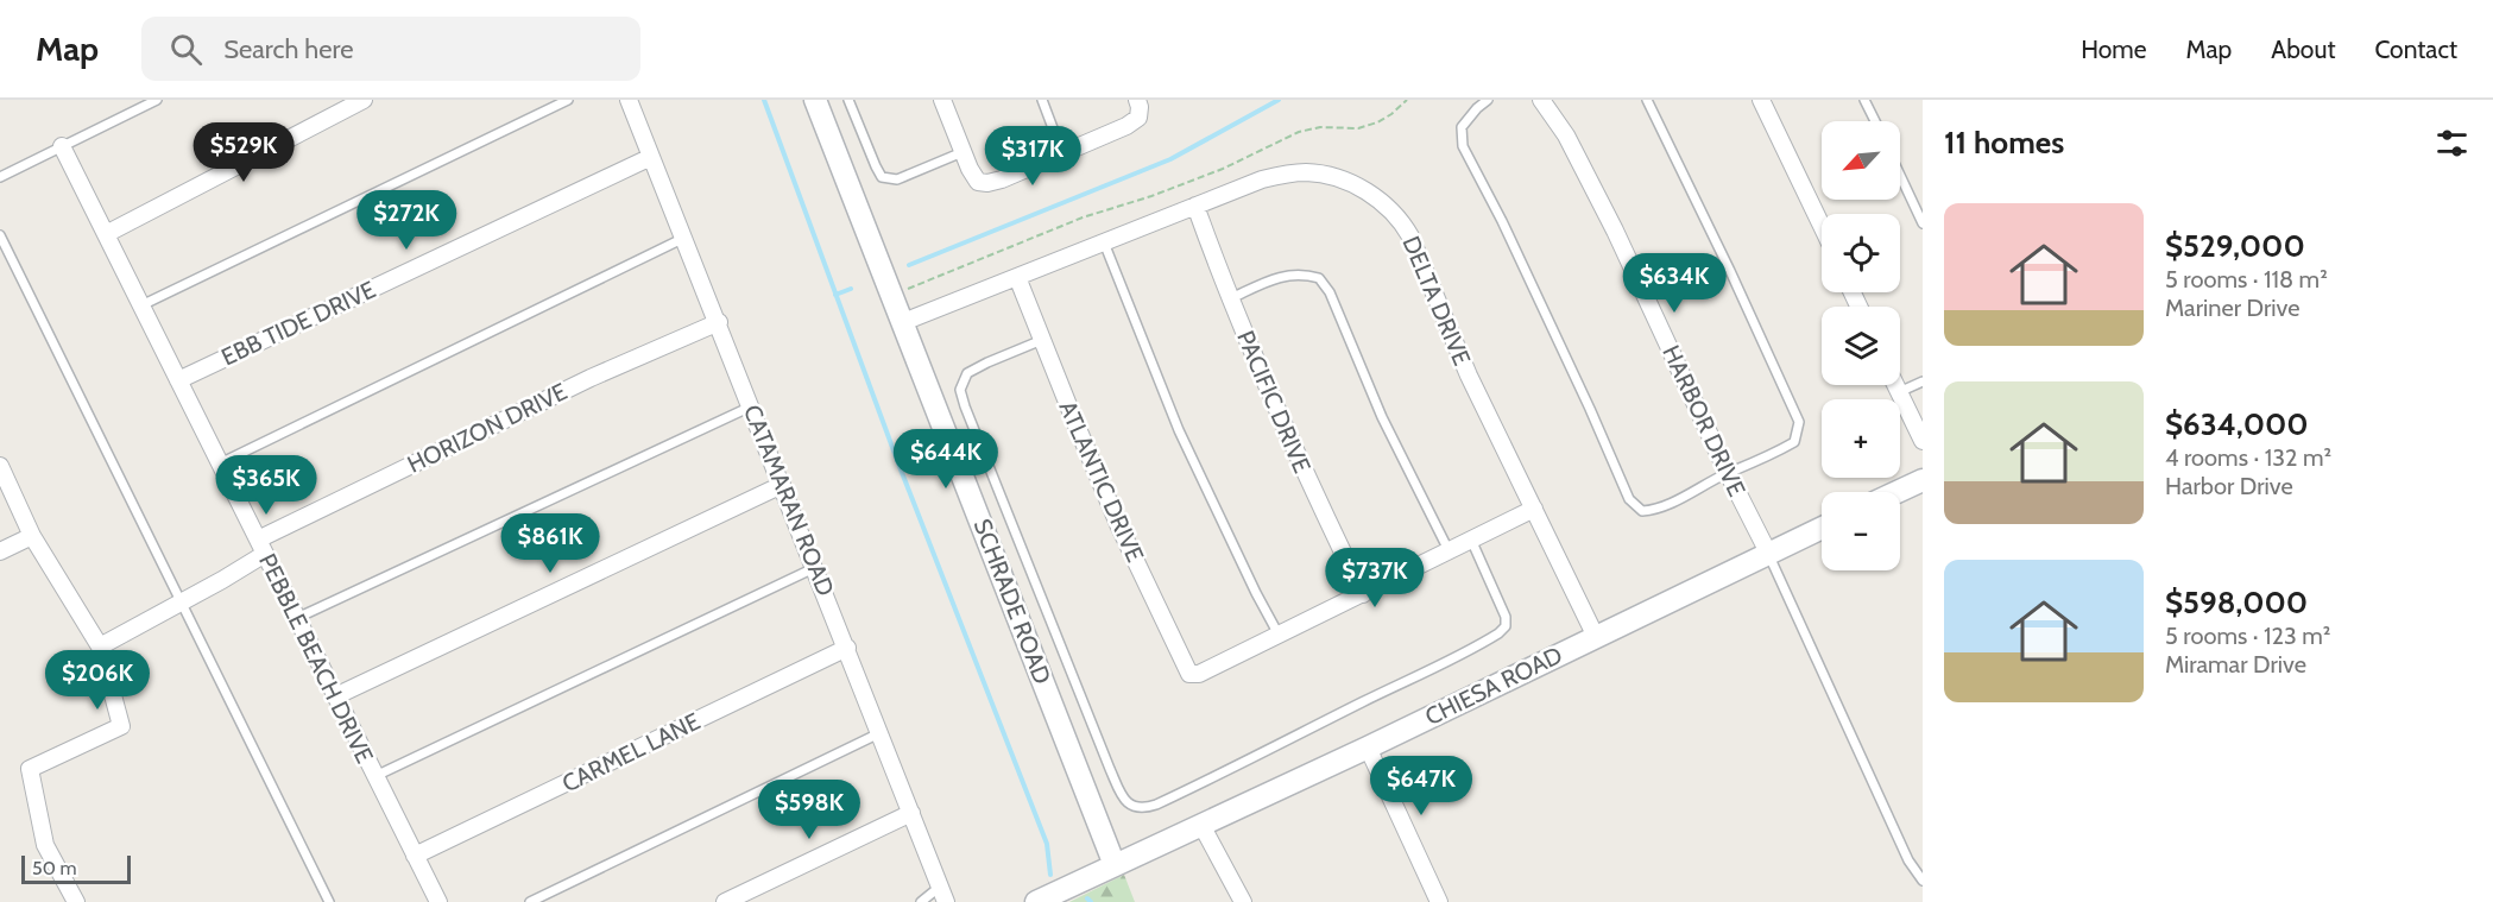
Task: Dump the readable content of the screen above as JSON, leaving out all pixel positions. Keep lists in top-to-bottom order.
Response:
{
  "streets": {
    "main road": ["SCHRADE ROAD", "CHIESA ROAD"],
    "street": [
      "DELTA DRIVE",
      "EBB TIDE DRIVE",
      "PACIFIC DRIVE",
      "HARBOR DRIVE",
      "HORIZON DRIVE",
      "ATLANTIC DRIVE",
      "CATAMARAN ROAD",
      "PEBBLE BEACH DRIVE",
      "CARMEL LANE"
    ]
  },
  "crossings": [
    ["DELTA DRIVE", "PACIFIC DRIVE"],
    ["DELTA DRIVE", "ATLANTIC DRIVE"],
    ["DELTA DRIVE", "SCHRADE ROAD"],
    ["DELTA DRIVE", "CHIESA ROAD"],
    ["EBB TIDE DRIVE", "CATAMARAN ROAD"],
    ["EBB TIDE DRIVE", "PEBBLE BEACH DRIVE"],
    ["HARBOR DRIVE", "CHIESA ROAD"],
    ["HORIZON DRIVE", "CATAMARAN ROAD"],
    ["HORIZON DRIVE", "PEBBLE BEACH DRIVE"],
    ["CATAMARAN ROAD", "CARMEL LANE"],
    ["SCHRADE ROAD", "CHIESA ROAD"],
    ["PEBBLE BEACH DRIVE", "CARMEL LANE"]
  ],
  "scale_bar": "50 m",
  "north": "bottom left",
  "page": {
    "header": "Map",
    "search": "Search here",
    "nav": [
      "Home",
      "Map",
      "About",
      "Contact"
    ],
    "heading": "11 homes",
    "map_buttons": ["+", "−"],
    "price": [
      "$529K",
      "$317K",
      "$272K",
      "$634K",
      "$644K",
      "$365K",
      "$861K",
      "$737K",
      "$206K",
      "$647K",
      "$598K"
    ],
    "list": [
      {
        "name": "$529,000",
        "note": "5 rooms · 118 m² · Mariner Drive"
      },
      {
        "name": "$634,000",
        "note": "4 rooms · 132 m² · Harbor Drive"
      },
      {
        "name": "$598,000",
        "note": "5 rooms · 123 m² · Miramar Drive"
      }
    ],
    "scale": "50 m"
  }
}
